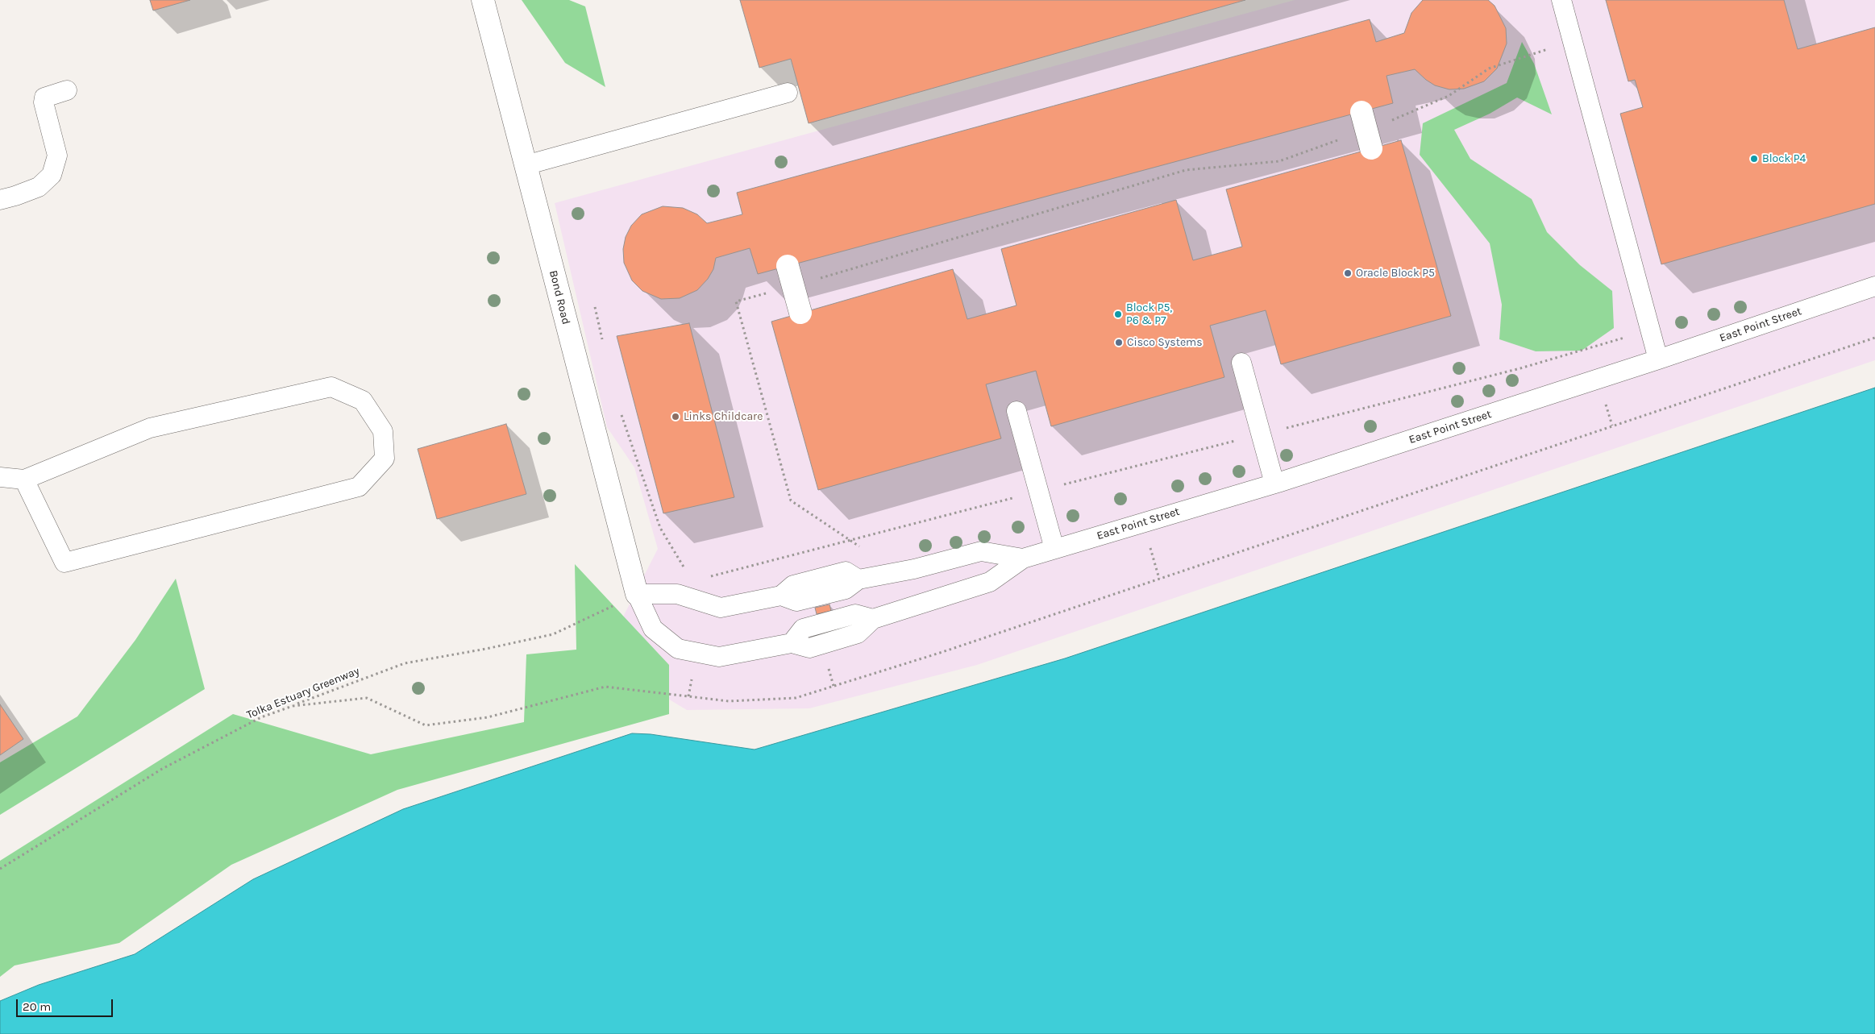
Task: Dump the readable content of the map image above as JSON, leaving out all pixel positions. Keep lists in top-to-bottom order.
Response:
{
  "streets": {
    "street": ["Bond Road"],
    "lane": ["East Point Street"],
    "path": ["Tolka Estuary Greenway"]
  },
  "crossings": [
    ["Bond Road", "Tolka Estuary Greenway"]
  ],
  "places": [
    "Block P4",
    "Oracle Block P5",
    "Block P5, P6 & P7",
    "Cisco Systems",
    "Links Childcare"
  ],
  "scale_bar": "20 m"
}
